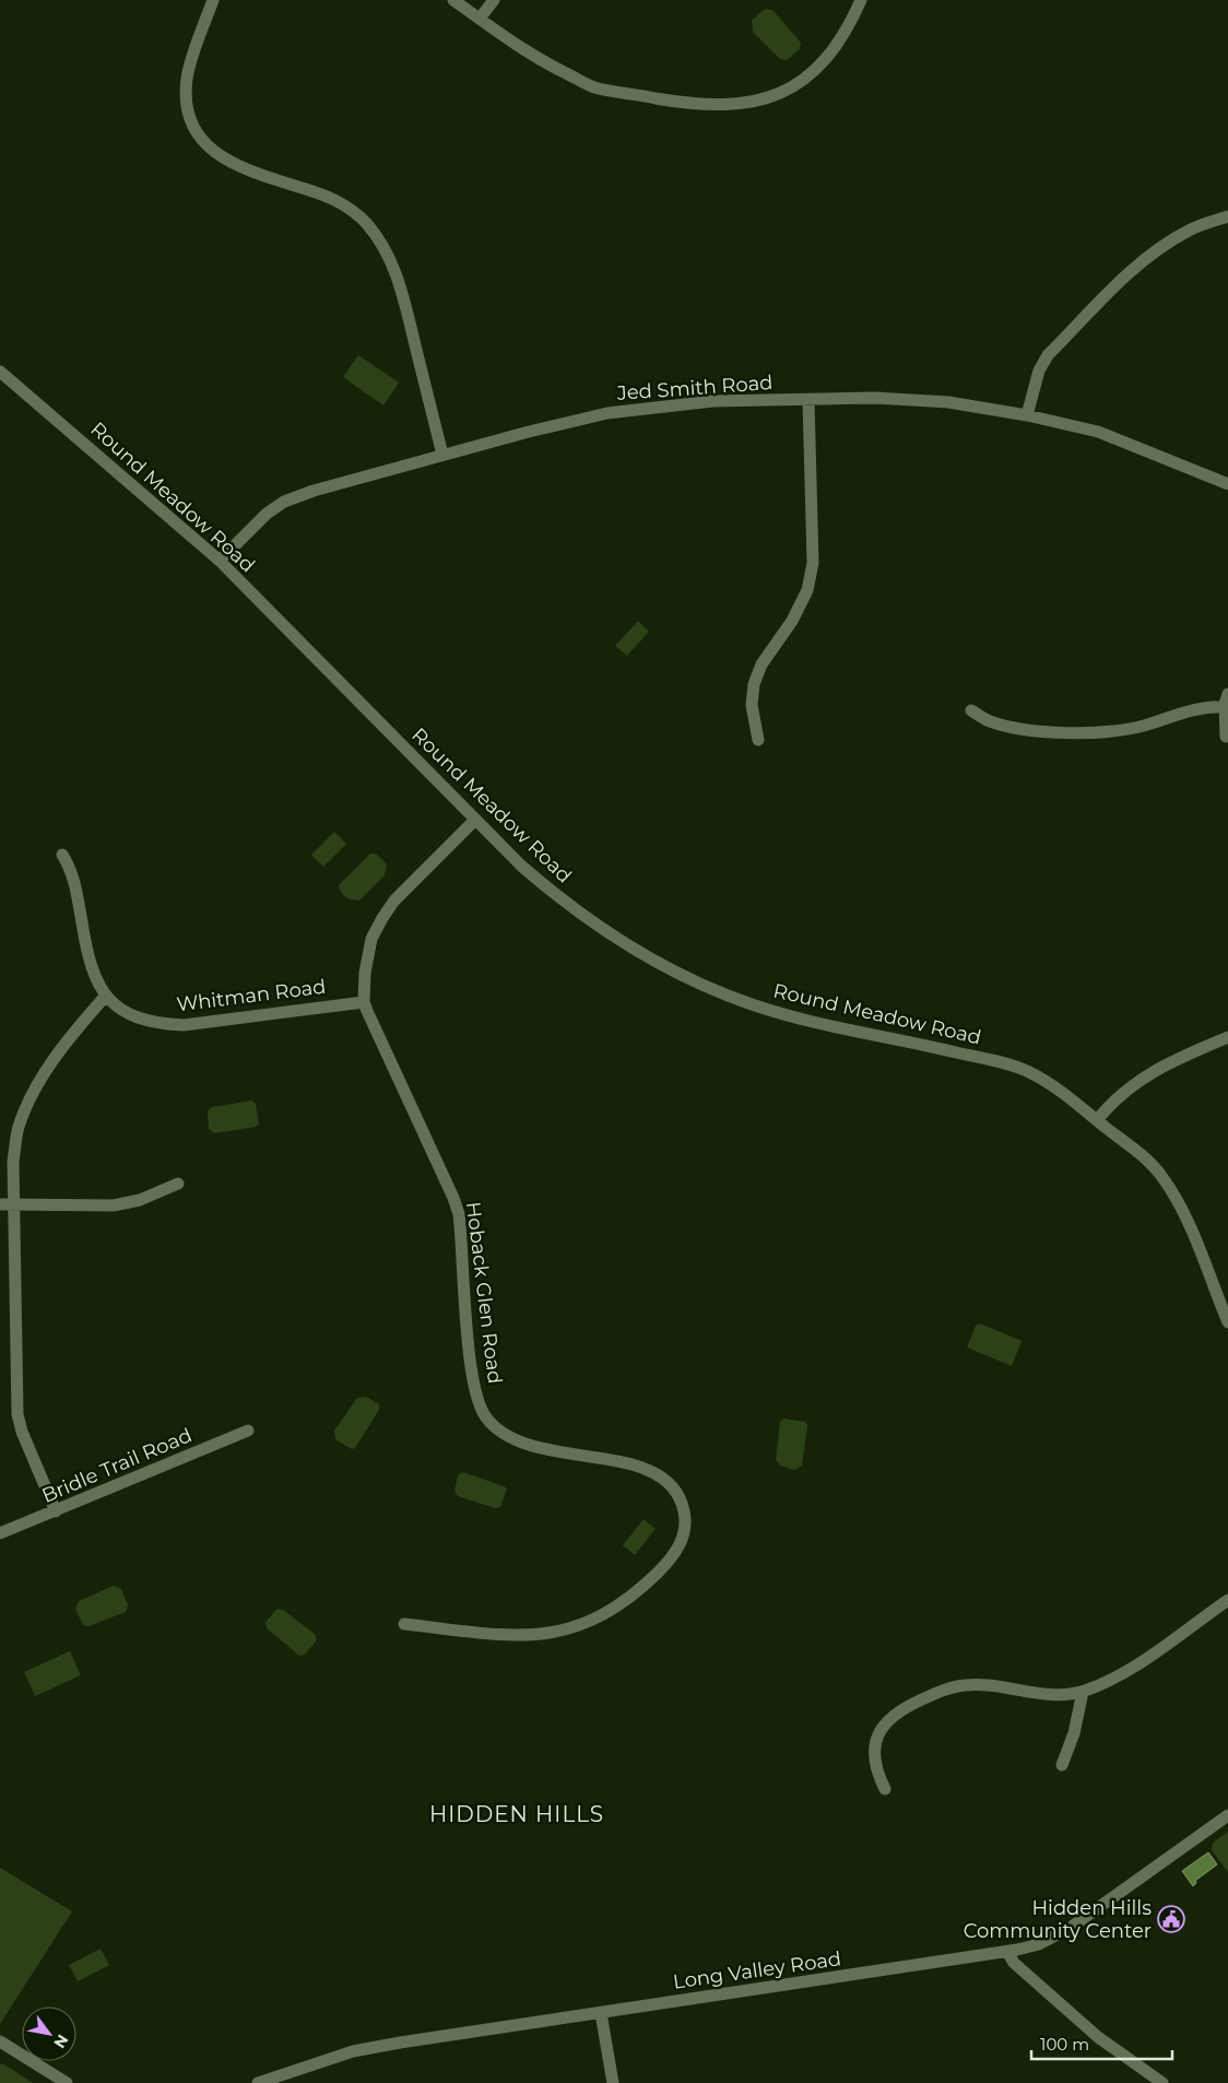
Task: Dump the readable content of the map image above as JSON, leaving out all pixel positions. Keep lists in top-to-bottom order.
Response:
{
  "streets": {
    "street": [
      "Jed Smith Road",
      "Round Meadow Road",
      "Whitman Road",
      "Hoback Glen Road",
      "Bridle Trail Road",
      "Long Valley Road"
    ]
  },
  "crossings": [
    ["Jed Smith Road", "Round Meadow Road"],
    ["Round Meadow Road", "Hoback Glen Road"],
    ["Whitman Road", "Hoback Glen Road"]
  ],
  "districts": ["HIDDEN HILLS"],
  "places": {
    "public building": ["Hidden Hills Community Center"]
  },
  "scale_bar": "100 m",
  "north": "bottom right"
}
